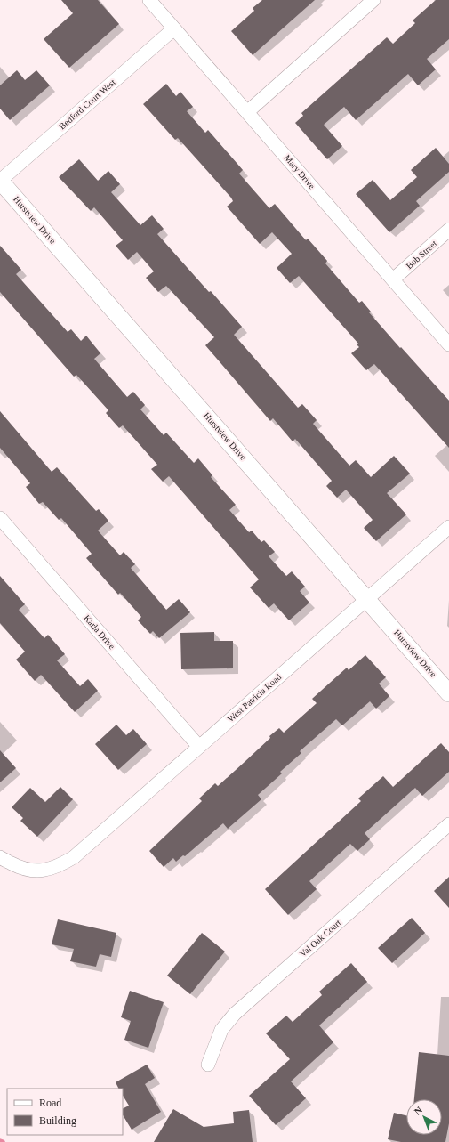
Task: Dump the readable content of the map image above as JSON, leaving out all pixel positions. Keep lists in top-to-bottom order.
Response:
{
  "streets": {
    "street": [
      "Bedford Court West",
      "Mary Drive",
      "Hurstview Drive",
      "Bob Street",
      "Karla Drive",
      "West Patricia Road",
      "Val Oak Court"
    ]
  },
  "crossings": [
    ["Bedford Court West", "Mary Drive"],
    ["Bedford Court West", "Hurstview Drive"],
    ["Mary Drive", "Bob Street"],
    ["Hurstview Drive", "West Patricia Road"],
    ["Karla Drive", "West Patricia Road"]
  ],
  "legend": ["Road", "Building"],
  "north": "top left"
}
